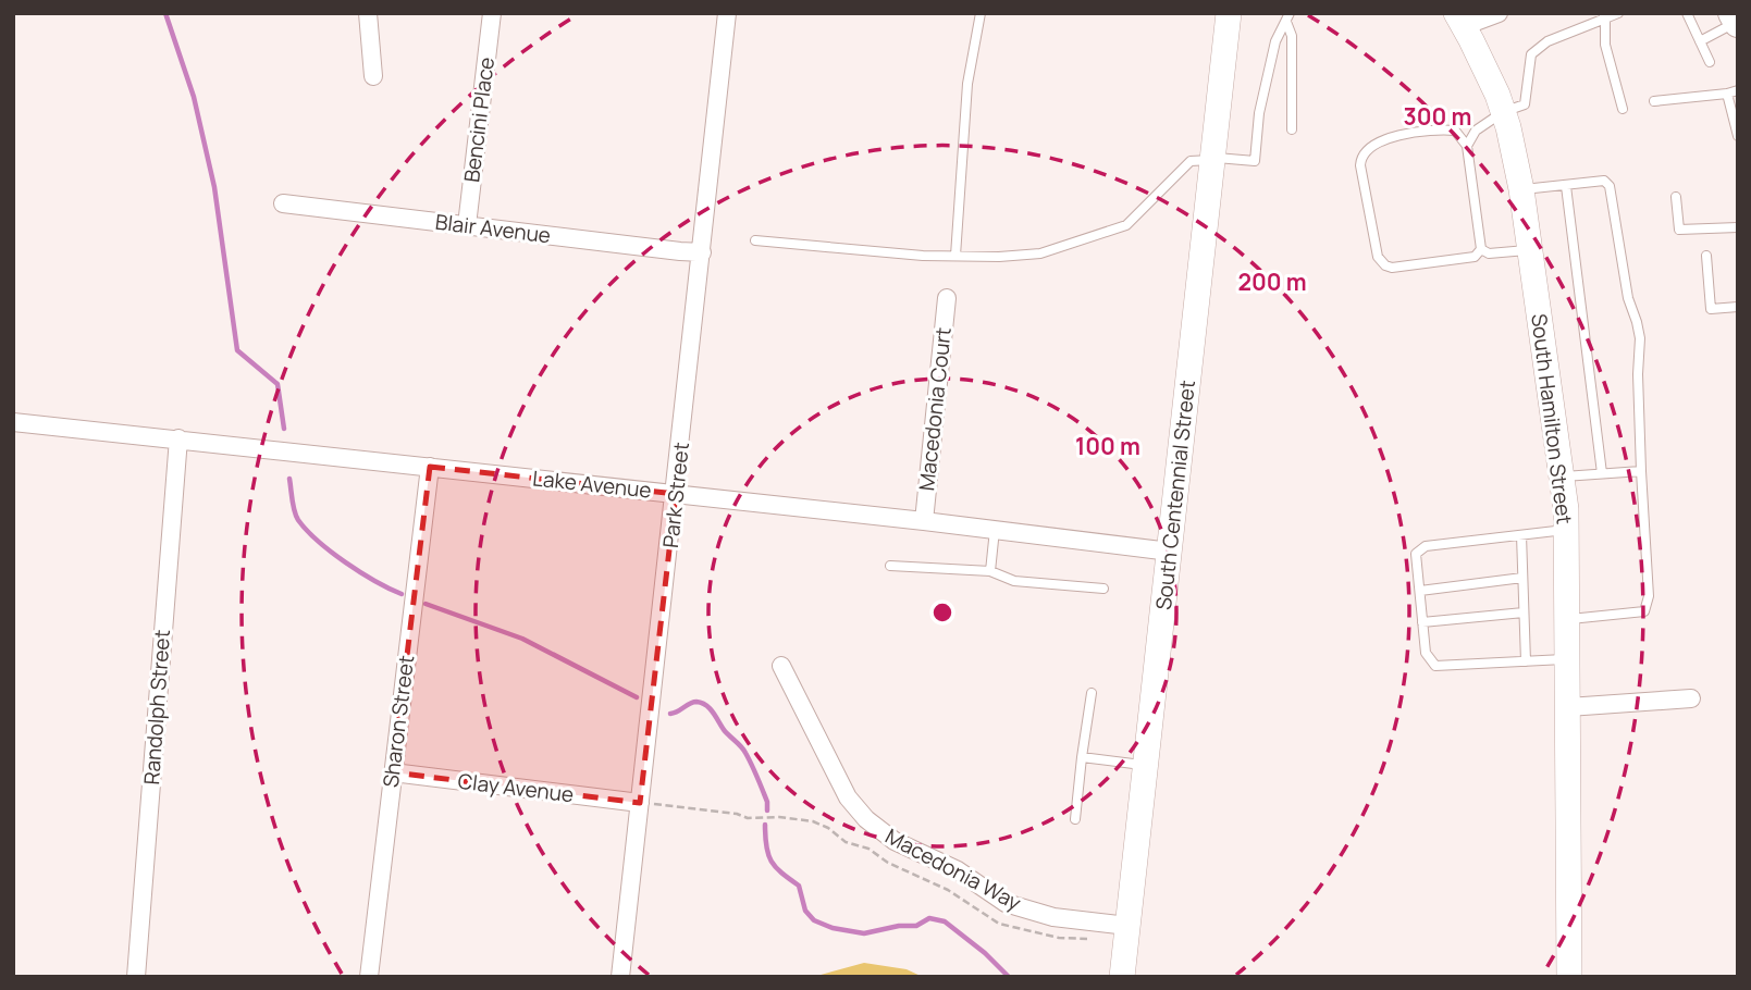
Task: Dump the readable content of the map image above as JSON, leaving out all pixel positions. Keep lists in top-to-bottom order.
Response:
{
  "streets": {
    "street": [
      "Bencini Place",
      "Blair Avenue",
      "Macedonia Court",
      "South Hamilton Street",
      "Lake Avenue",
      "Park Street",
      "South Centennial Street",
      "Randolph Street",
      "Sharon Street",
      "Clay Avenue",
      "Macedonia Way"
    ]
  },
  "crossings": [
    ["Bencini Place", "Blair Avenue"],
    ["Blair Avenue", "Park Street"],
    ["Macedonia Court", "Lake Avenue"],
    ["Lake Avenue", "Park Street"],
    ["Lake Avenue", "South Centennial Street"],
    ["Lake Avenue", "Randolph Street"],
    ["Lake Avenue", "Sharon Street"],
    ["Park Street", "Clay Avenue"],
    ["South Centennial Street", "Macedonia Way"],
    ["Sharon Street", "Clay Avenue"]
  ],
  "rings": ["300 m", "200 m", "100 m"]
}
